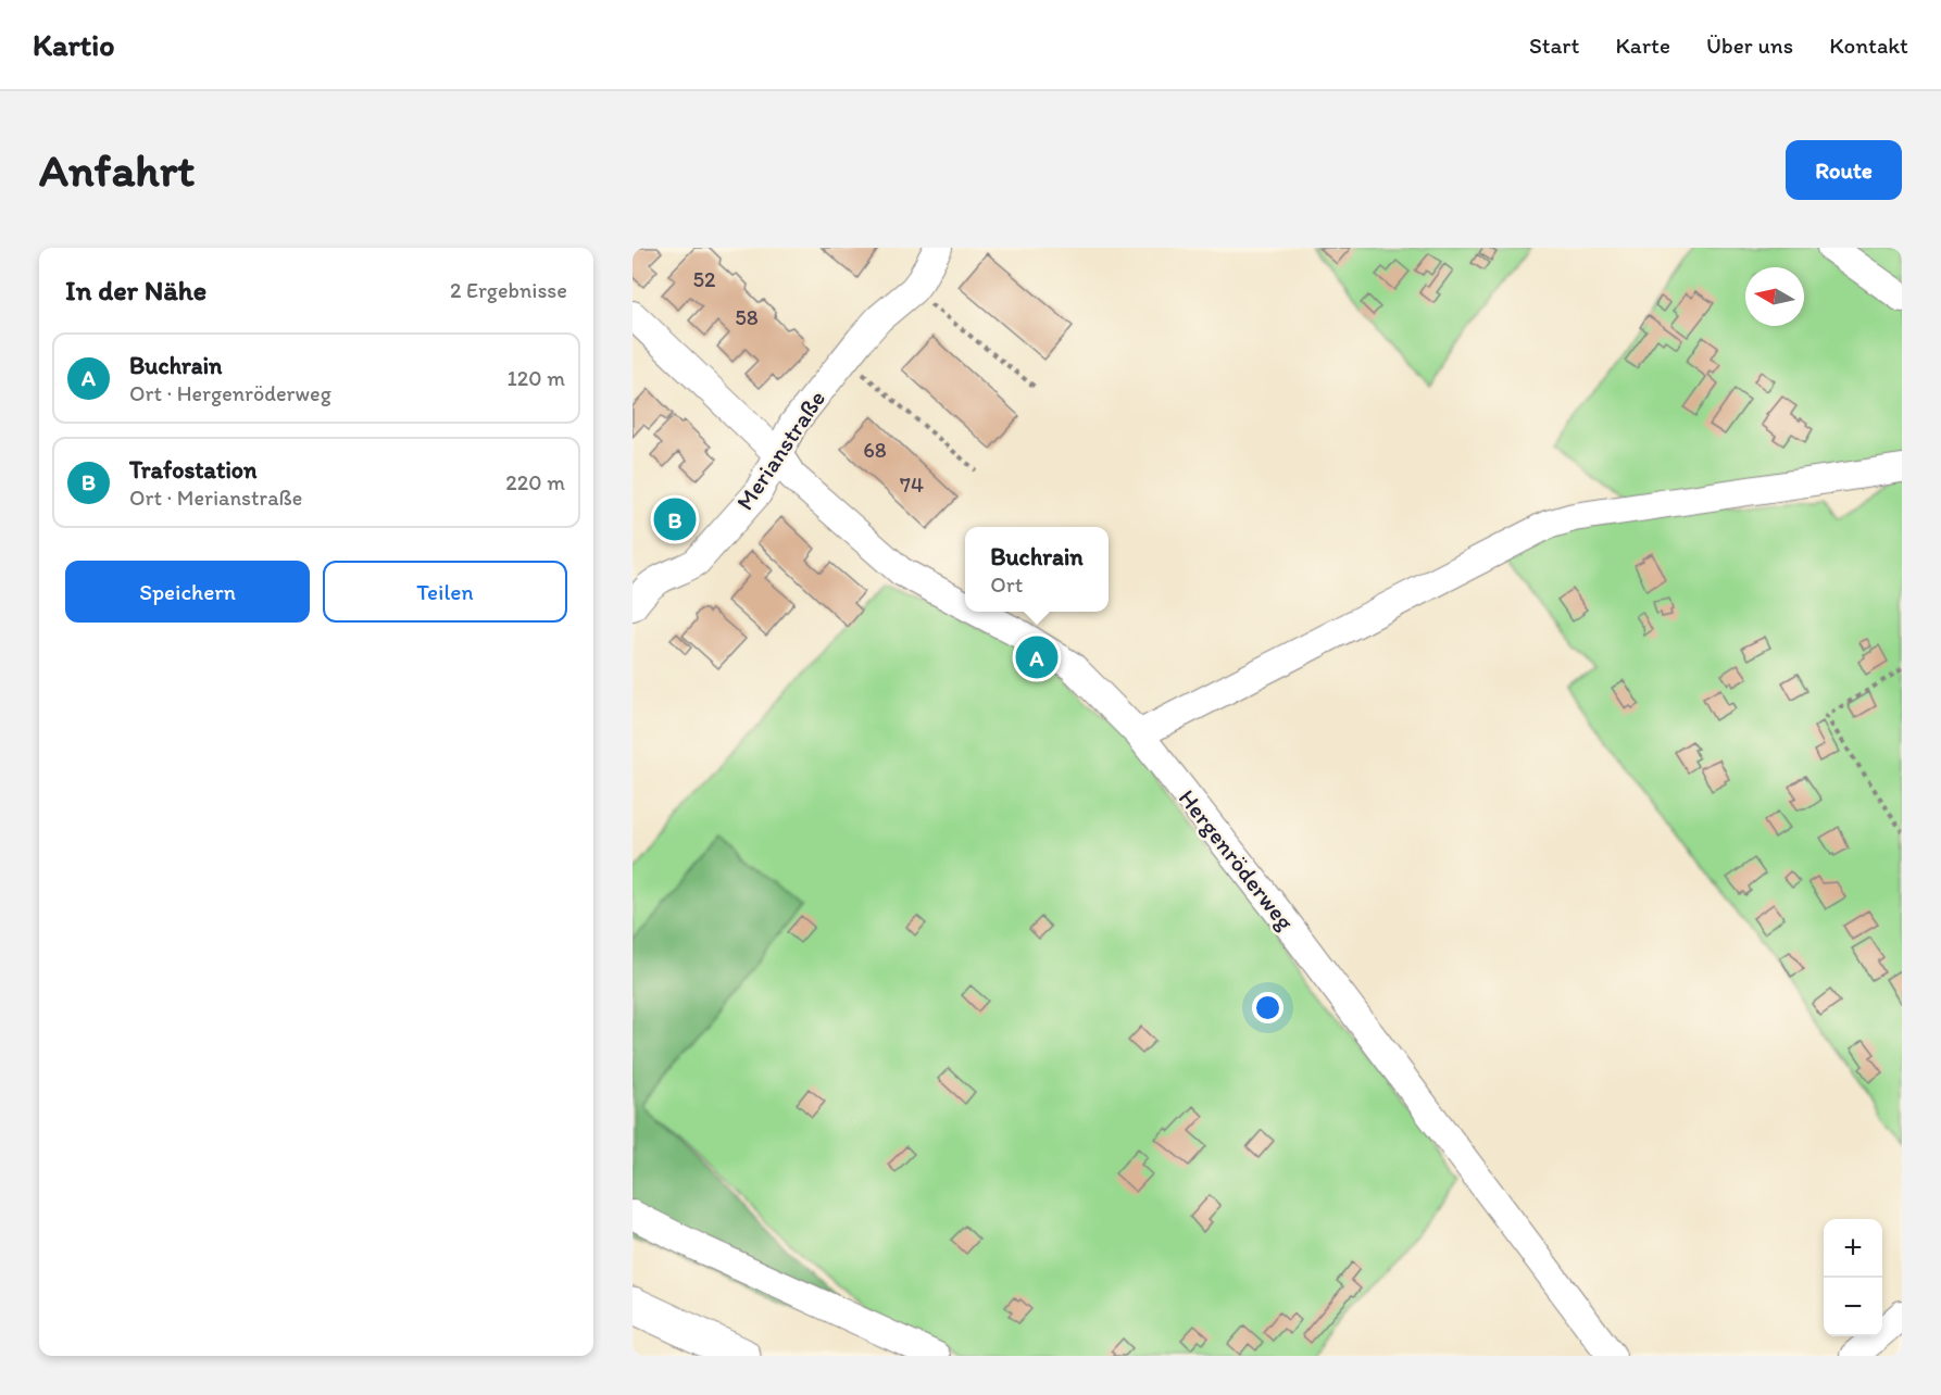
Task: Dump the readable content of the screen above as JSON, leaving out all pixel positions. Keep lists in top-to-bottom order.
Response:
{
  "streets": {
    "street": ["Merianstraße", "Hergenröderweg"]
  },
  "crossings": [
    ["Merianstraße", "Hergenröderweg"]
  ],
  "house_numbers": [
    "52",
    "58",
    "68",
    "74"
  ],
  "north": "left",
  "page": {
    "header": "Kartio",
    "nav": [
      "Start",
      "Karte",
      "Über uns",
      "Kontakt"
    ],
    "buttons": [
      "Route",
      ["Speichern", "Teilen"]
    ],
    "title": "Anfahrt",
    "heading": ["In der Nähe", "2 Ergebnisse"],
    "list": [
      {
        "mark": "A",
        "name": "Buchrain",
        "note": "Ort · Hergenröderweg",
        "value": "120 m"
      },
      {
        "mark": "B",
        "name": "Trafostation",
        "note": "Ort · Merianstraße",
        "value": "220 m"
      }
    ],
    "pins": ["B", "A"],
    "popup": ["Buchrain", "Ort"],
    "map_buttons": ["+", "−"]
  }
}
